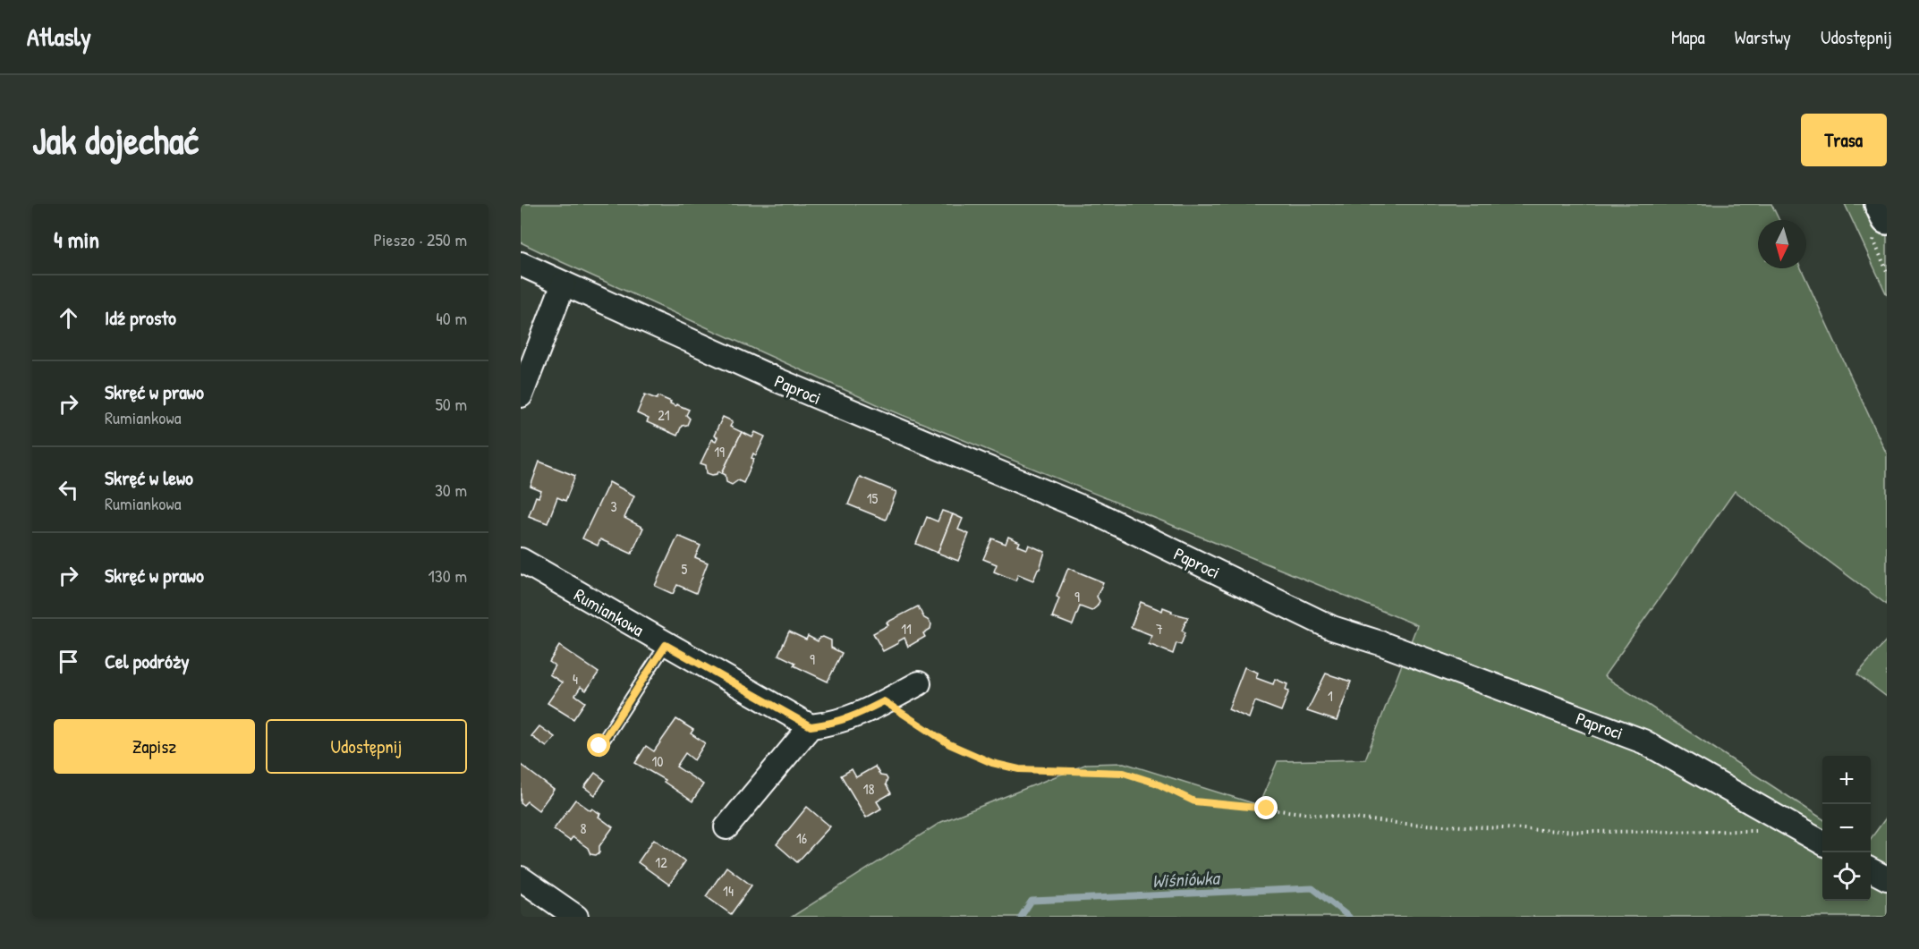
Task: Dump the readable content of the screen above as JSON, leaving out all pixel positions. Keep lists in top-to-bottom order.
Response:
{
  "streets": {
    "street": ["Paproci", "Rumiankowa"]
  },
  "water": ["Wiśniówka"],
  "house_numbers": [
    "21",
    "19",
    "15",
    "3",
    "5",
    "9",
    "11",
    "7",
    "9",
    "4",
    "1",
    "10",
    "18",
    "8",
    "16",
    "12",
    "14"
  ],
  "north": "bottom",
  "page": {
    "header": "Atlasly",
    "nav": ["Mapa", "Warstwy", "Udostępnij"],
    "buttons": [
      "Trasa",
      ["Zapisz", "Udostępnij"]
    ],
    "title": "Jak dojechać",
    "heading": ["4 min", "Pieszo · 250 m"],
    "list": [
      ["Idź prosto", "40 m"],
      ["Skręć w prawo", "Rumiankowa", "50 m"],
      ["Skręć w lewo", "Rumiankowa", "30 m"],
      ["Skręć w prawo", "130 m"],
      "Cel podróży"
    ],
    "map_buttons": ["+", "−"]
  }
}
